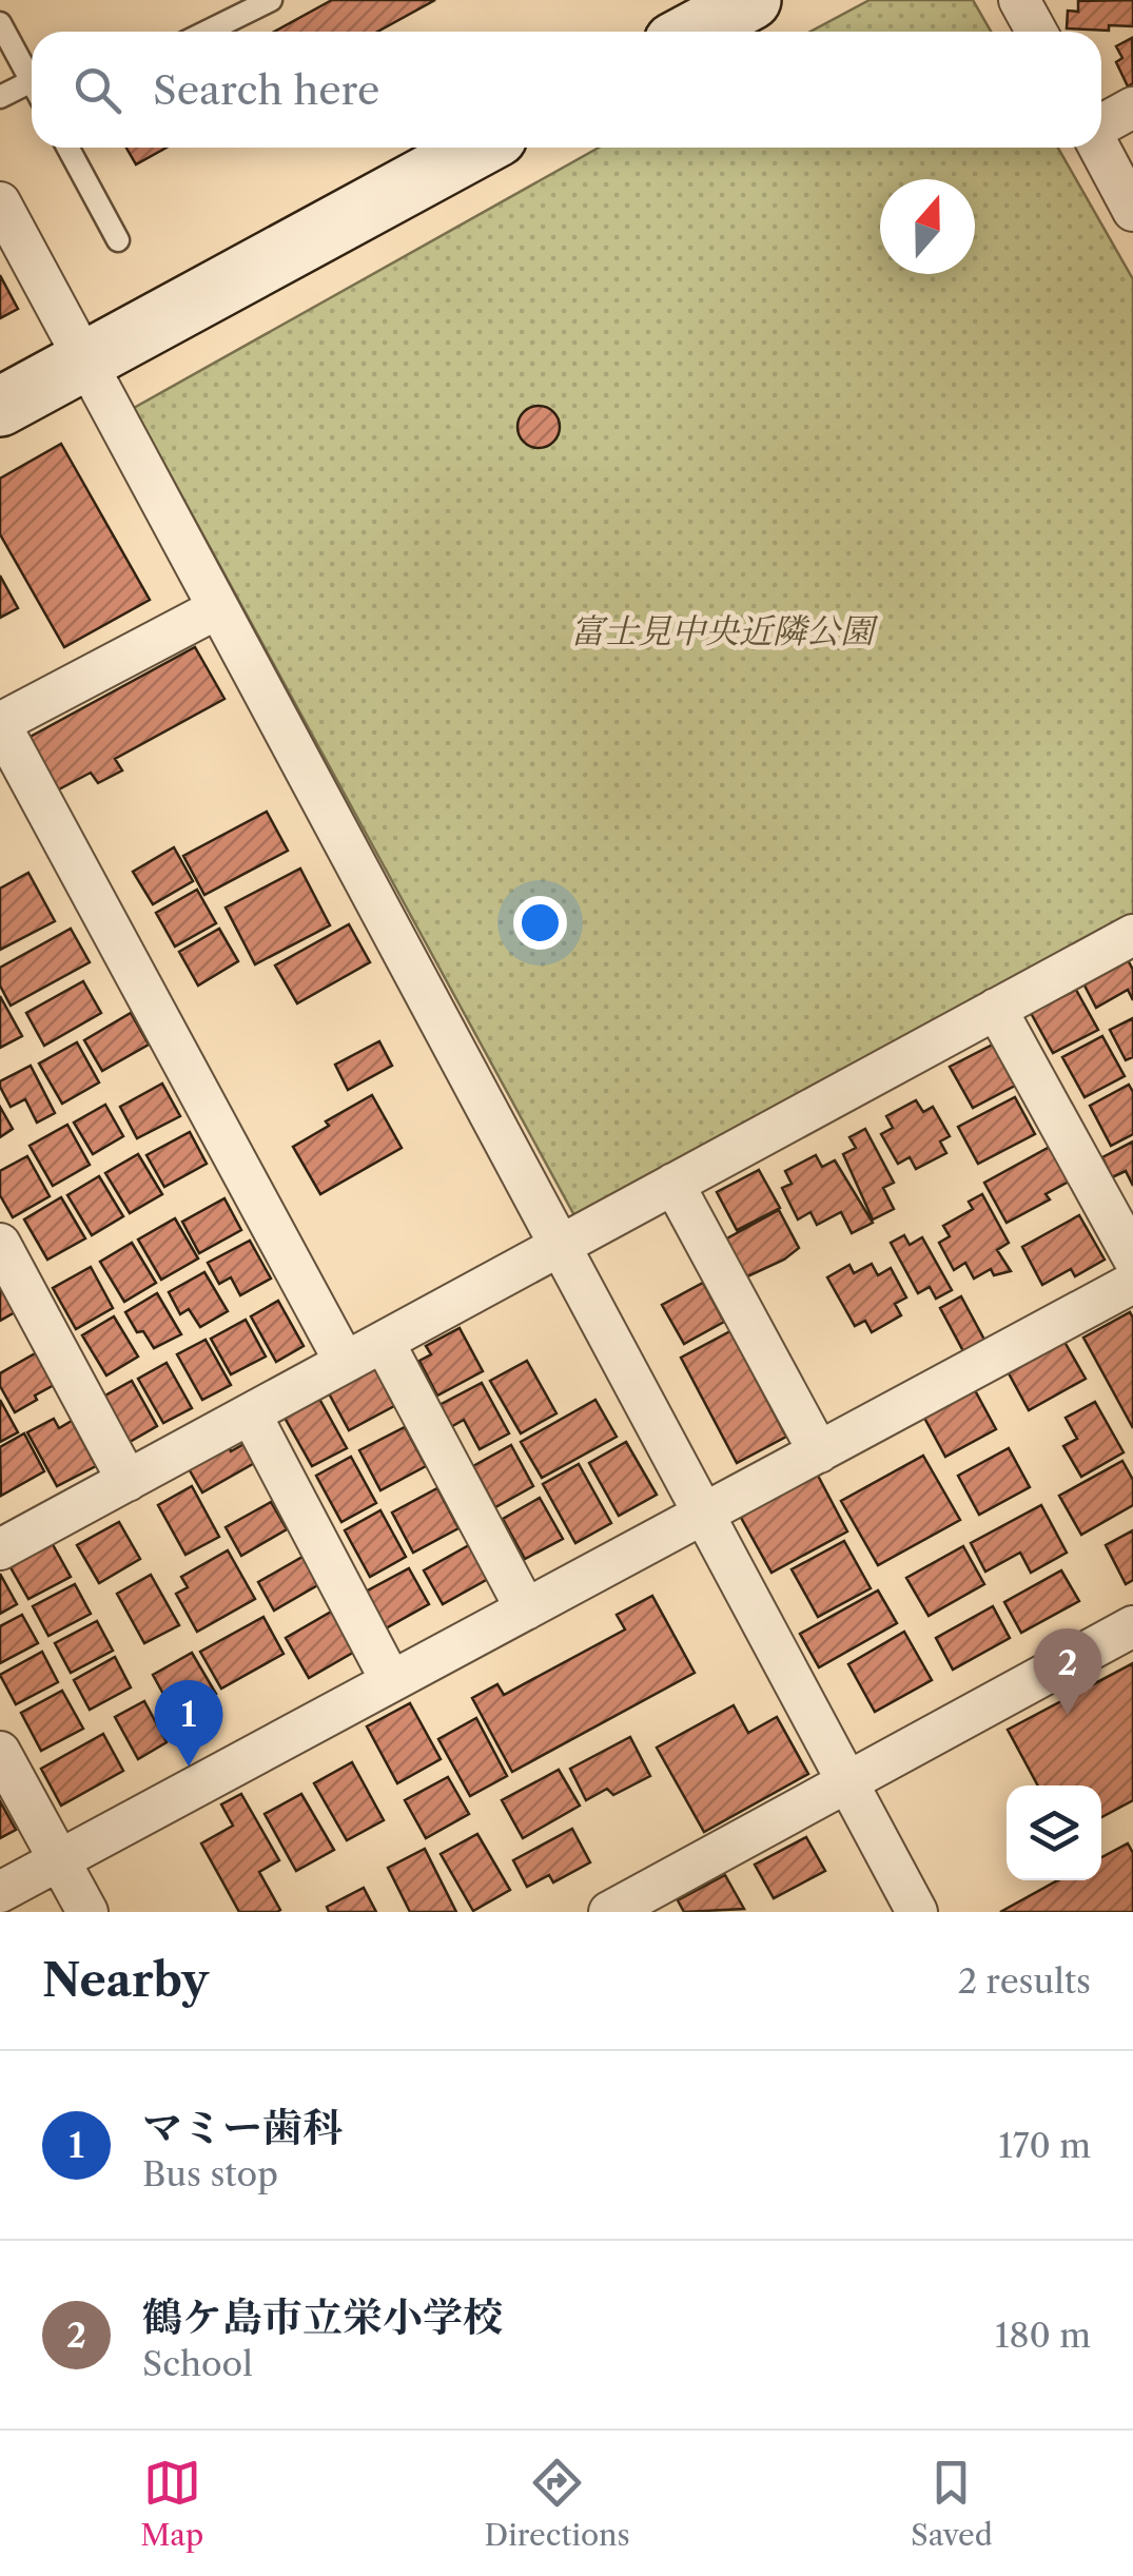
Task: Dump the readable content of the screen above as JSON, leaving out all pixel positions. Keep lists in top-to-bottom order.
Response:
{
  "parks": ["富士見中央近隣公園"],
  "north": "top",
  "page": {
    "search": "Search here",
    "pins": ["2", "1"],
    "heading": ["Nearby", "2 results"],
    "list": [
      {
        "mark": "1",
        "name": "マミー歯科",
        "note": "Bus stop",
        "value": "170 m"
      },
      {
        "mark": "2",
        "name": "鶴ケ島市立栄小学校",
        "note": "School",
        "value": "180 m"
      }
    ],
    "nav": ["Map", "Directions", "Saved"]
  }
}
